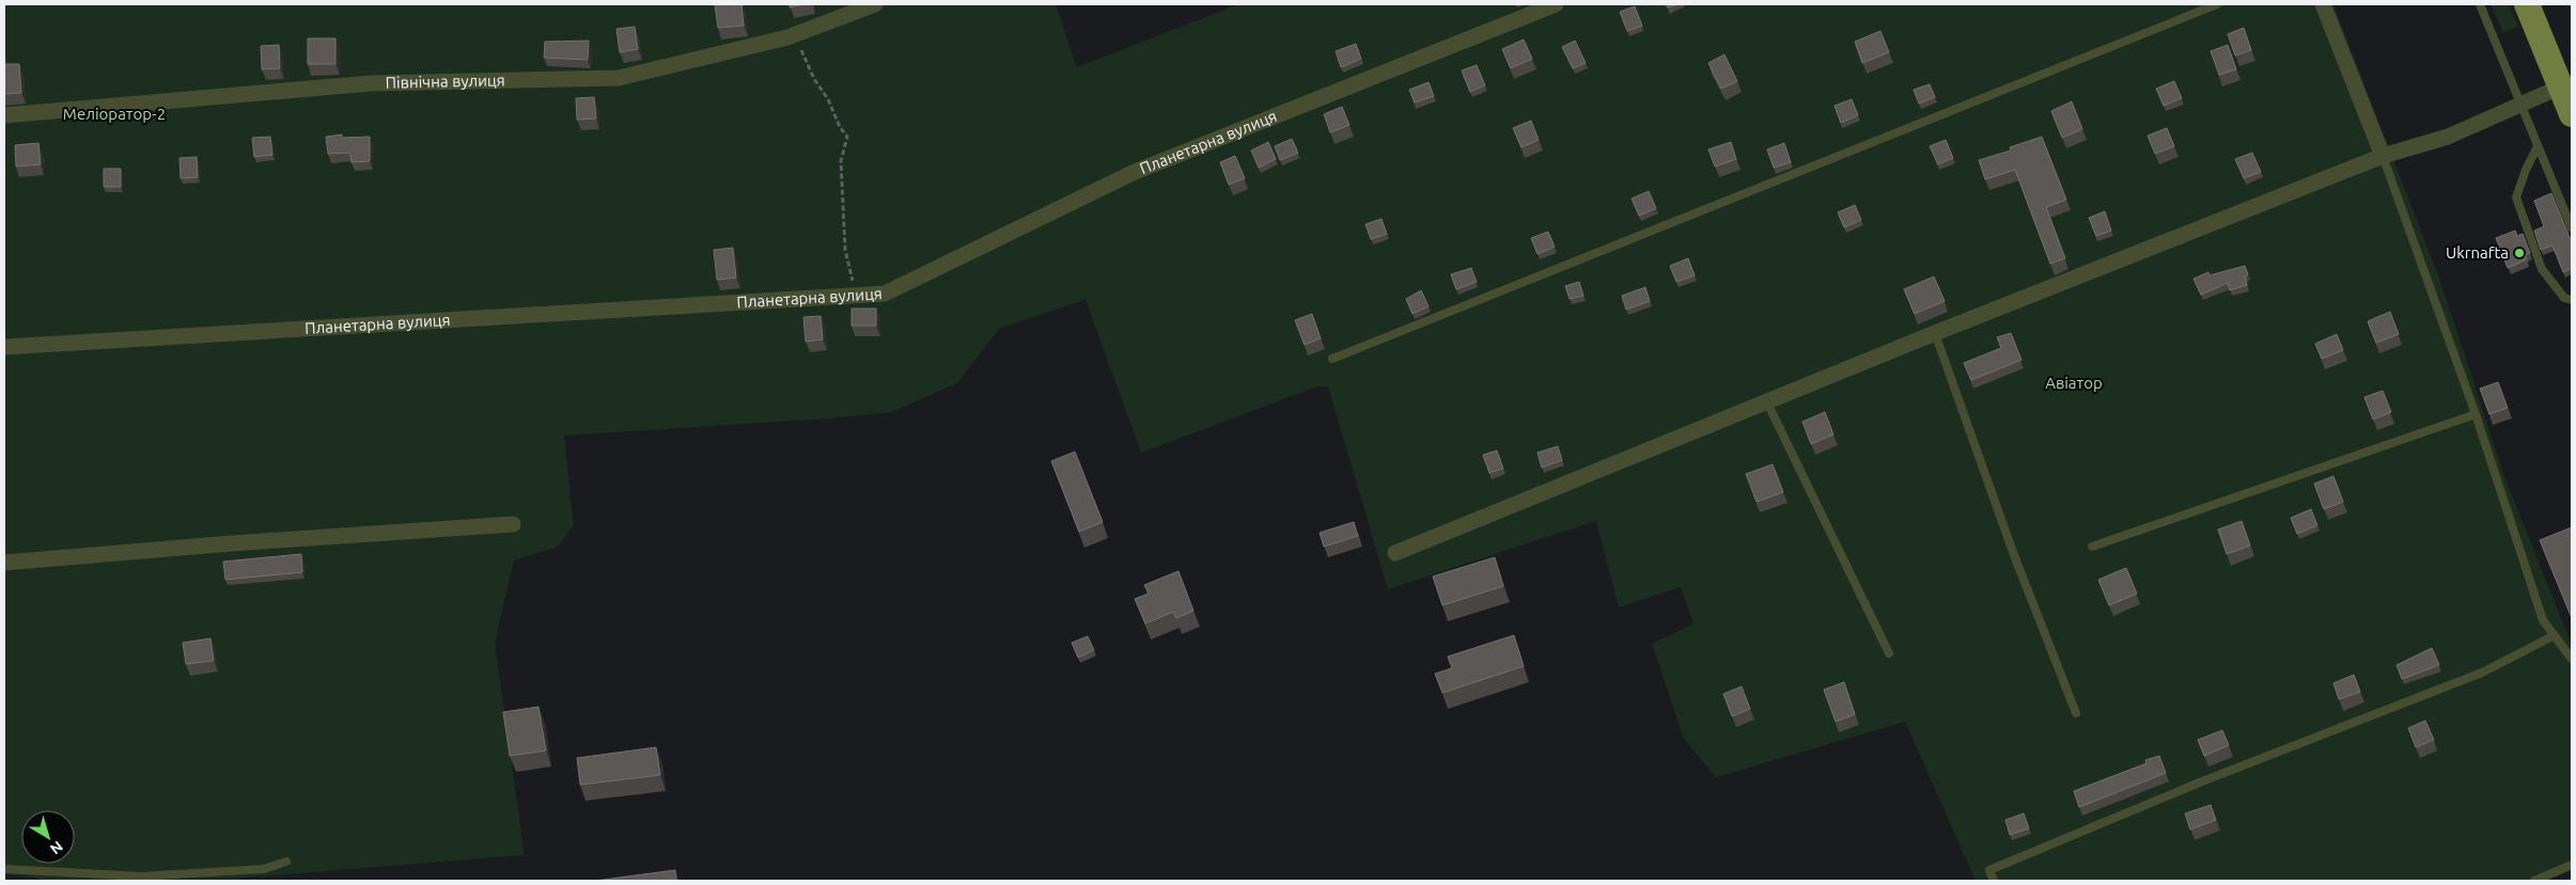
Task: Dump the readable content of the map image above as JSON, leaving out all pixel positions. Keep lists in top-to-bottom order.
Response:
{
  "streets": {
    "street": ["Північна вулиця", "Планетарна вулиця"]
  },
  "parks": ["Меліоратор-2", "Авіатор"],
  "places": ["Ukrnafta"],
  "north": "bottom right"
}
